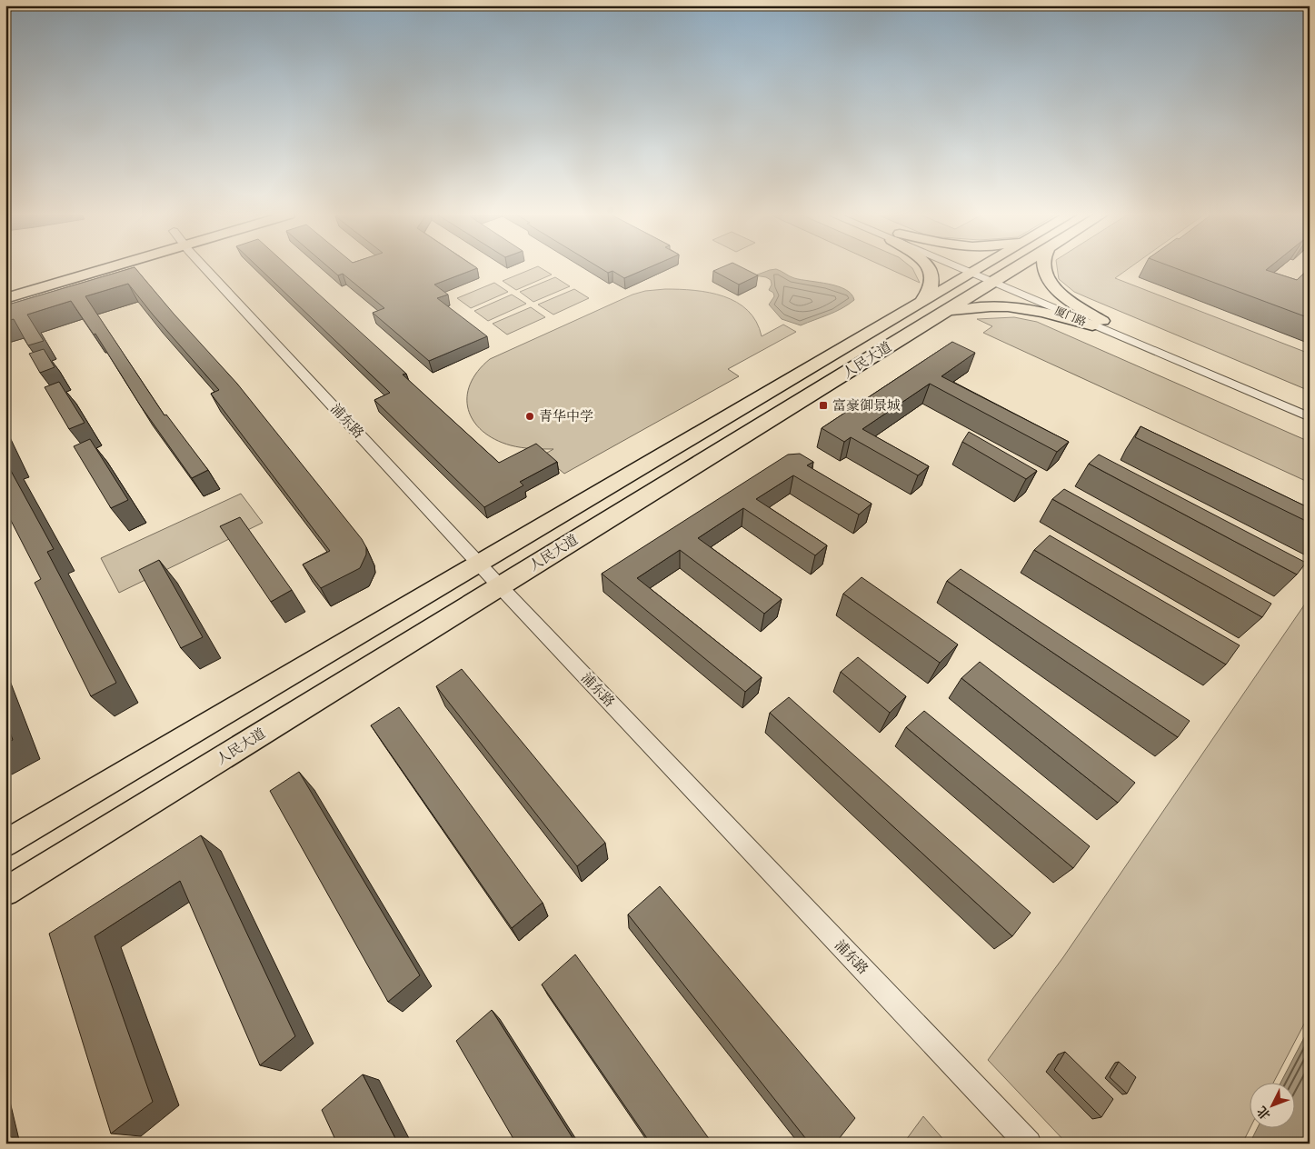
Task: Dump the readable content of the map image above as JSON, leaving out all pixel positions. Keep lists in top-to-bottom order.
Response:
{
  "streets": {
    "main road": ["人民大道"],
    "street": ["厦门路", "浦东路"]
  },
  "crossings": [
    ["厦门路", "人民大道"],
    ["人民大道", "浦东路"]
  ],
  "places": {
    "transit": ["富豪御景城"],
    "other": ["青华中学"]
  },
  "north": "bottom left"
}
